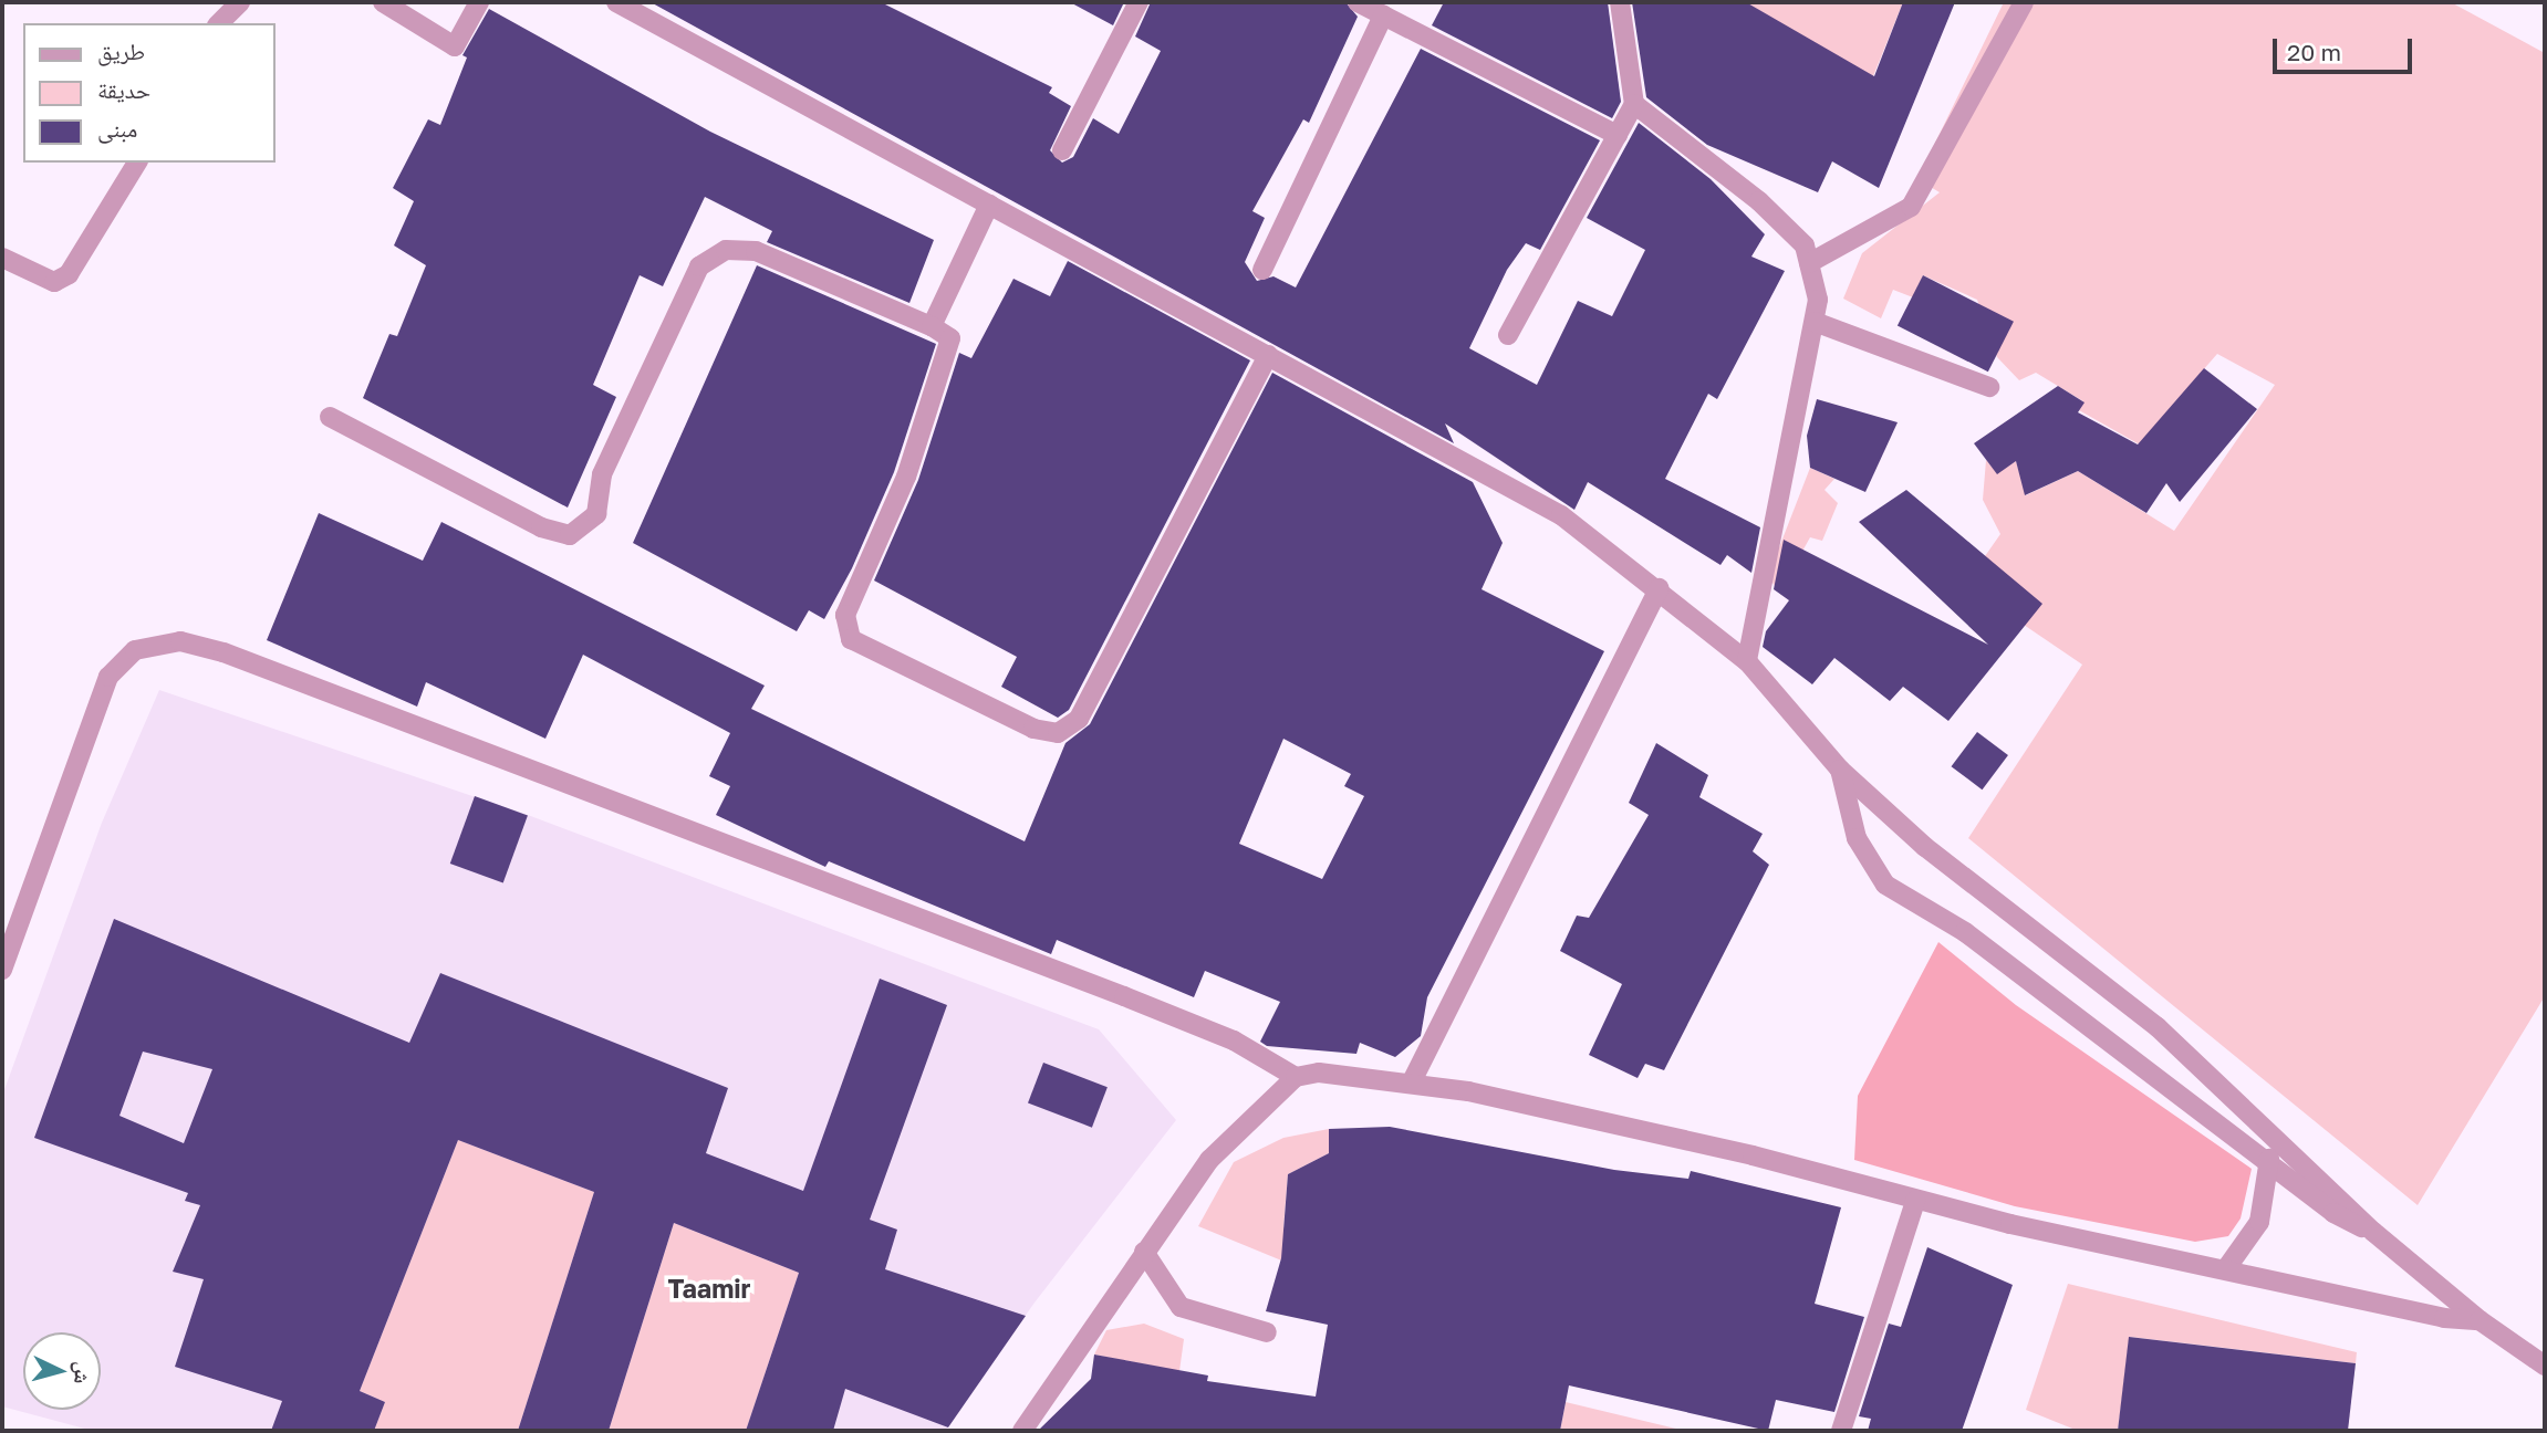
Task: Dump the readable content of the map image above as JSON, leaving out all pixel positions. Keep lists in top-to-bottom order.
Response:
{
  "districts": ["Taamir"],
  "legend": ["طريق", "حديقة", "مبنى"],
  "scale_bar": "20 m",
  "north": "right"
}
